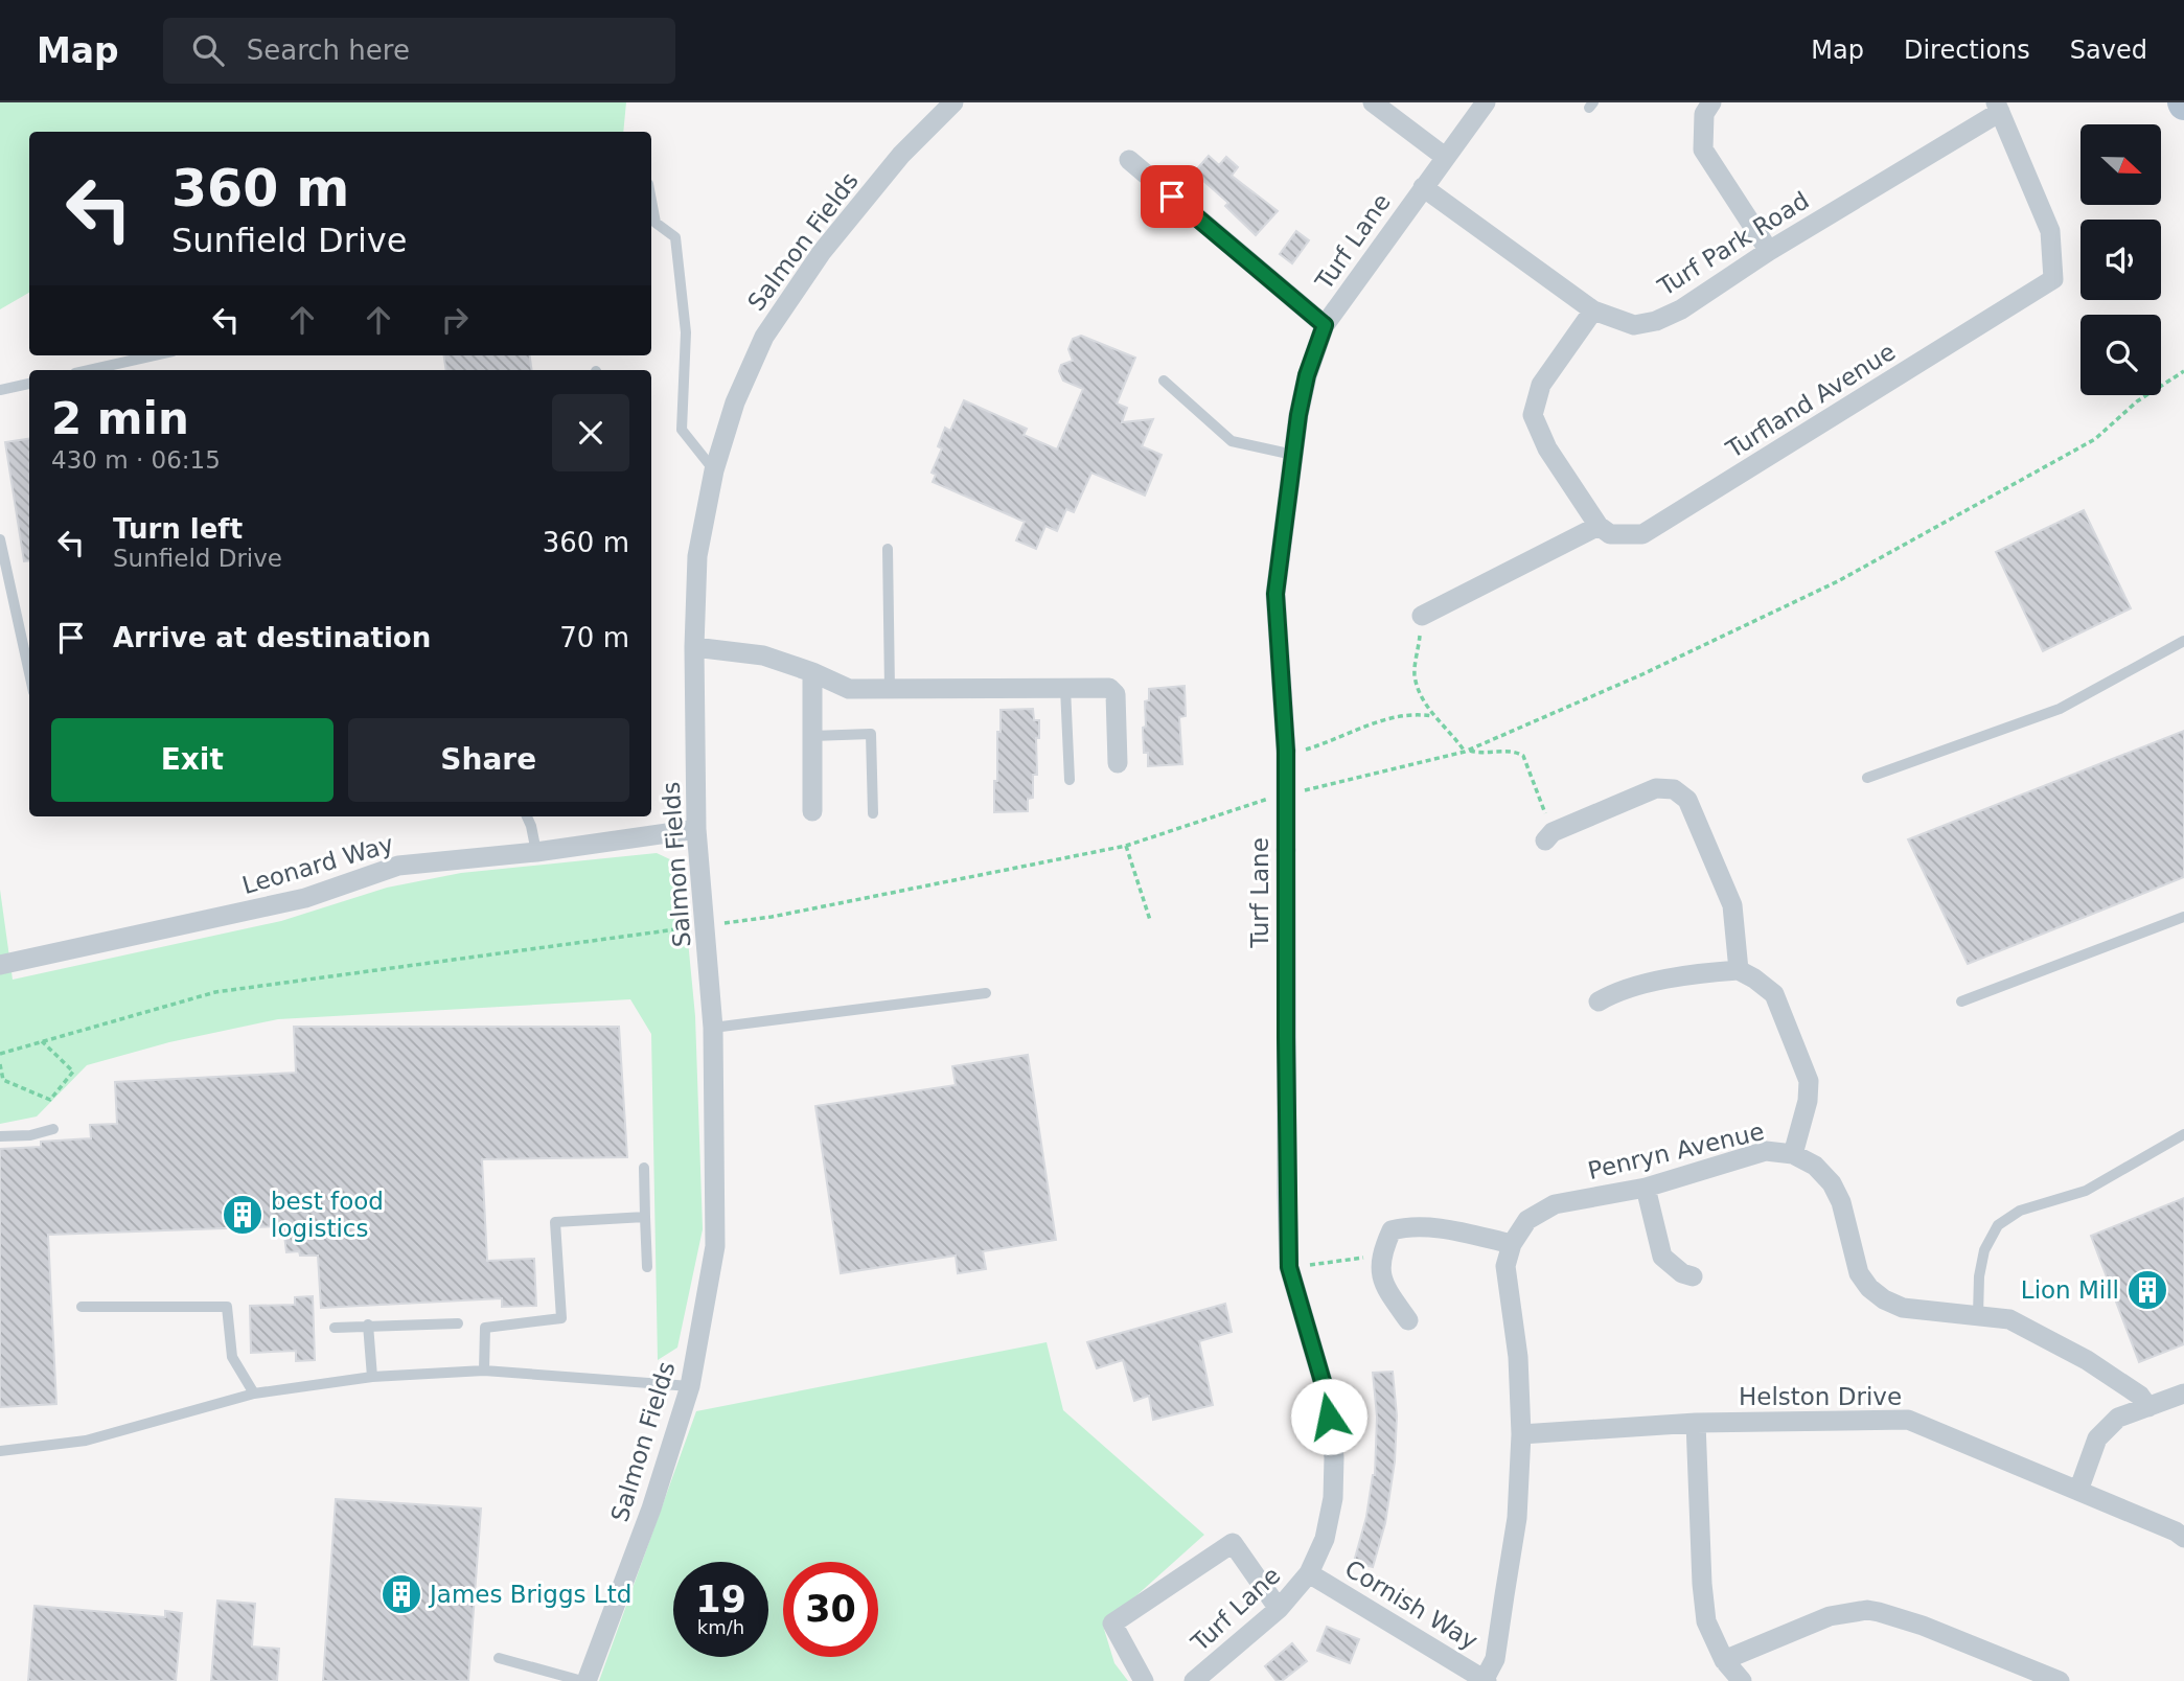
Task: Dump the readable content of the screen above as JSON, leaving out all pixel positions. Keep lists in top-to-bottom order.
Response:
{
  "streets": {
    "street": [
      "Salmon Fields",
      "Turf Lane",
      "Turf Park Road",
      "Turfland Avenue",
      "Leonard Way",
      "Penryn Avenue",
      "Helston Drive",
      "Cornish Way"
    ]
  },
  "crossings": [
    ["Salmon Fields", "Leonard Way"],
    ["Turf Lane", "Turf Park Road"],
    ["Turf Lane", "Cornish Way"],
    ["Turf Park Road", "Turfland Avenue"]
  ],
  "places": {
    "building": ["best food logistics", "Lion Mill", "James Briggs Ltd"]
  },
  "north": "right",
  "page": {
    "header": "Map",
    "search": "Search here",
    "nav": ["Map", "Directions", "Saved"],
    "turn": ["360 m", "Sunfield Drive"],
    "heading": ["2 min", "430 m · 06:15"],
    "list": [
      {
        "name": "Turn left",
        "note": "Sunfield Drive",
        "value": "360 m"
      },
      {
        "name": "Arrive at destination",
        "value": "70 m"
      }
    ],
    "buttons": ["Exit", "Share"],
    "speed": "19 km/h",
    "limit": "30"
  }
}
